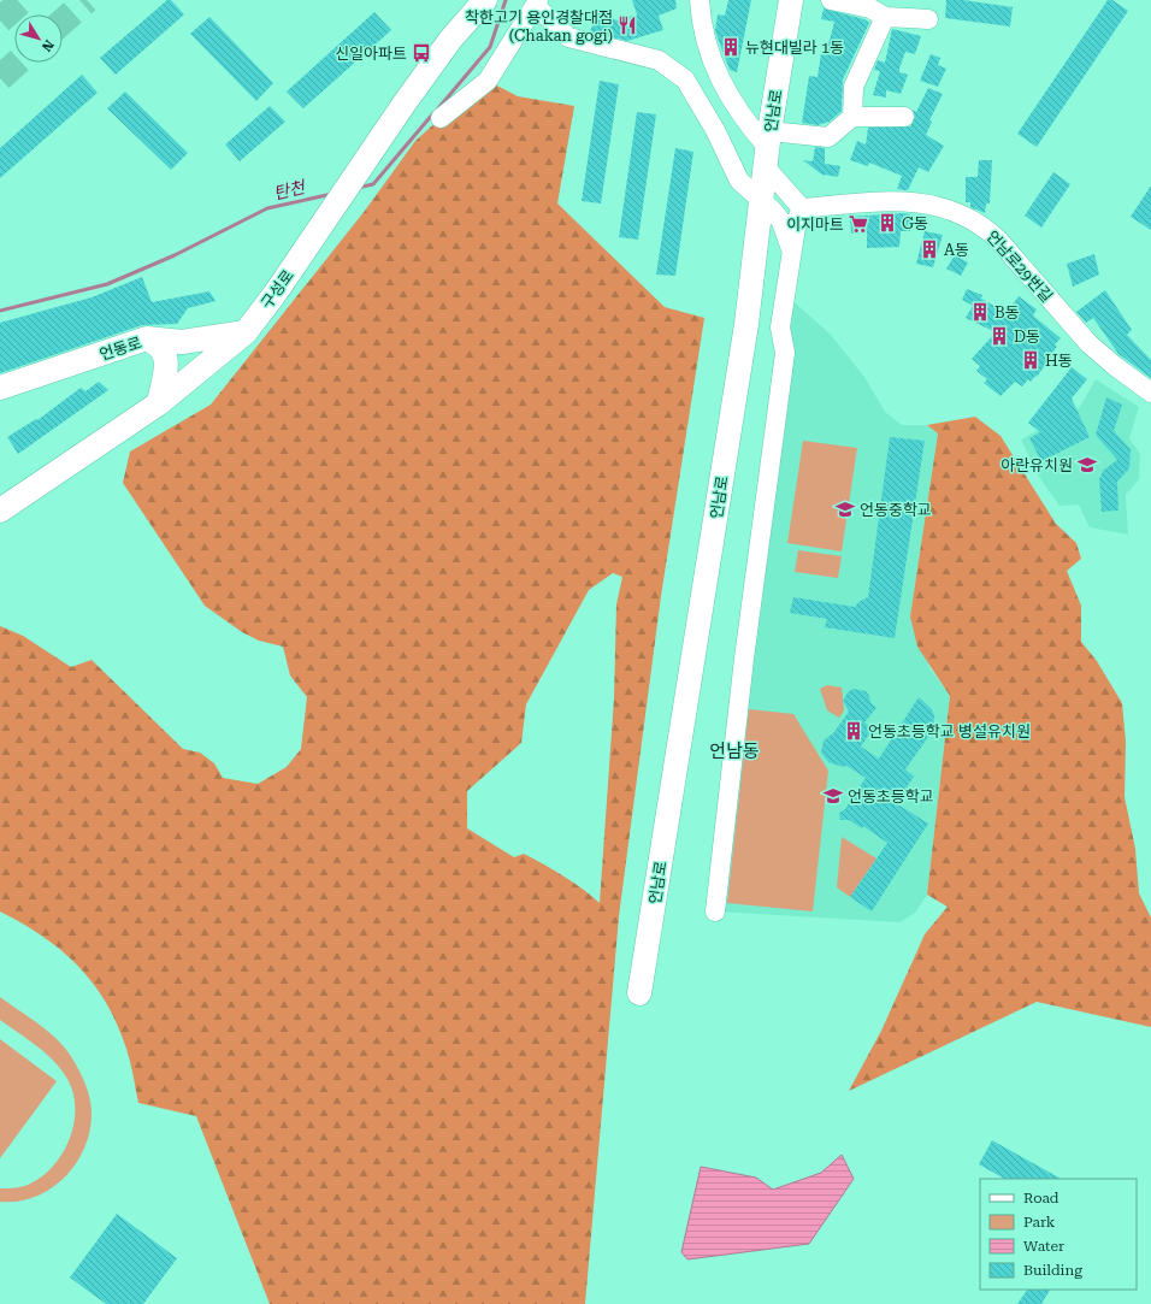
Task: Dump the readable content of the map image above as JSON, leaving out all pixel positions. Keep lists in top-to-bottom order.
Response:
{
  "streets": {
    "main road": ["언남로", "구성로", "언동로"],
    "street": ["언남로29번길"]
  },
  "crossings": [
    ["구성로", "언동로"]
  ],
  "districts": ["언남동"],
  "water": ["탄천"],
  "places": {
    "restaurant": ["착한고기 용인경찰대점 (Chakan gogi)"],
    "building": [
      "뉴현대빌라 1동",
      "G동",
      "A동",
      "B동",
      "D동",
      "H동",
      "언동초등학교 병설유치원"
    ],
    "bus stop": ["신일아파트"],
    "supermarket": ["이지마트"],
    "school or university": ["아란유치원", "언동중학교", "언동초등학교"]
  },
  "legend": [
    "Road",
    "Park",
    "Water",
    "Building"
  ],
  "north": "bottom right"
}
